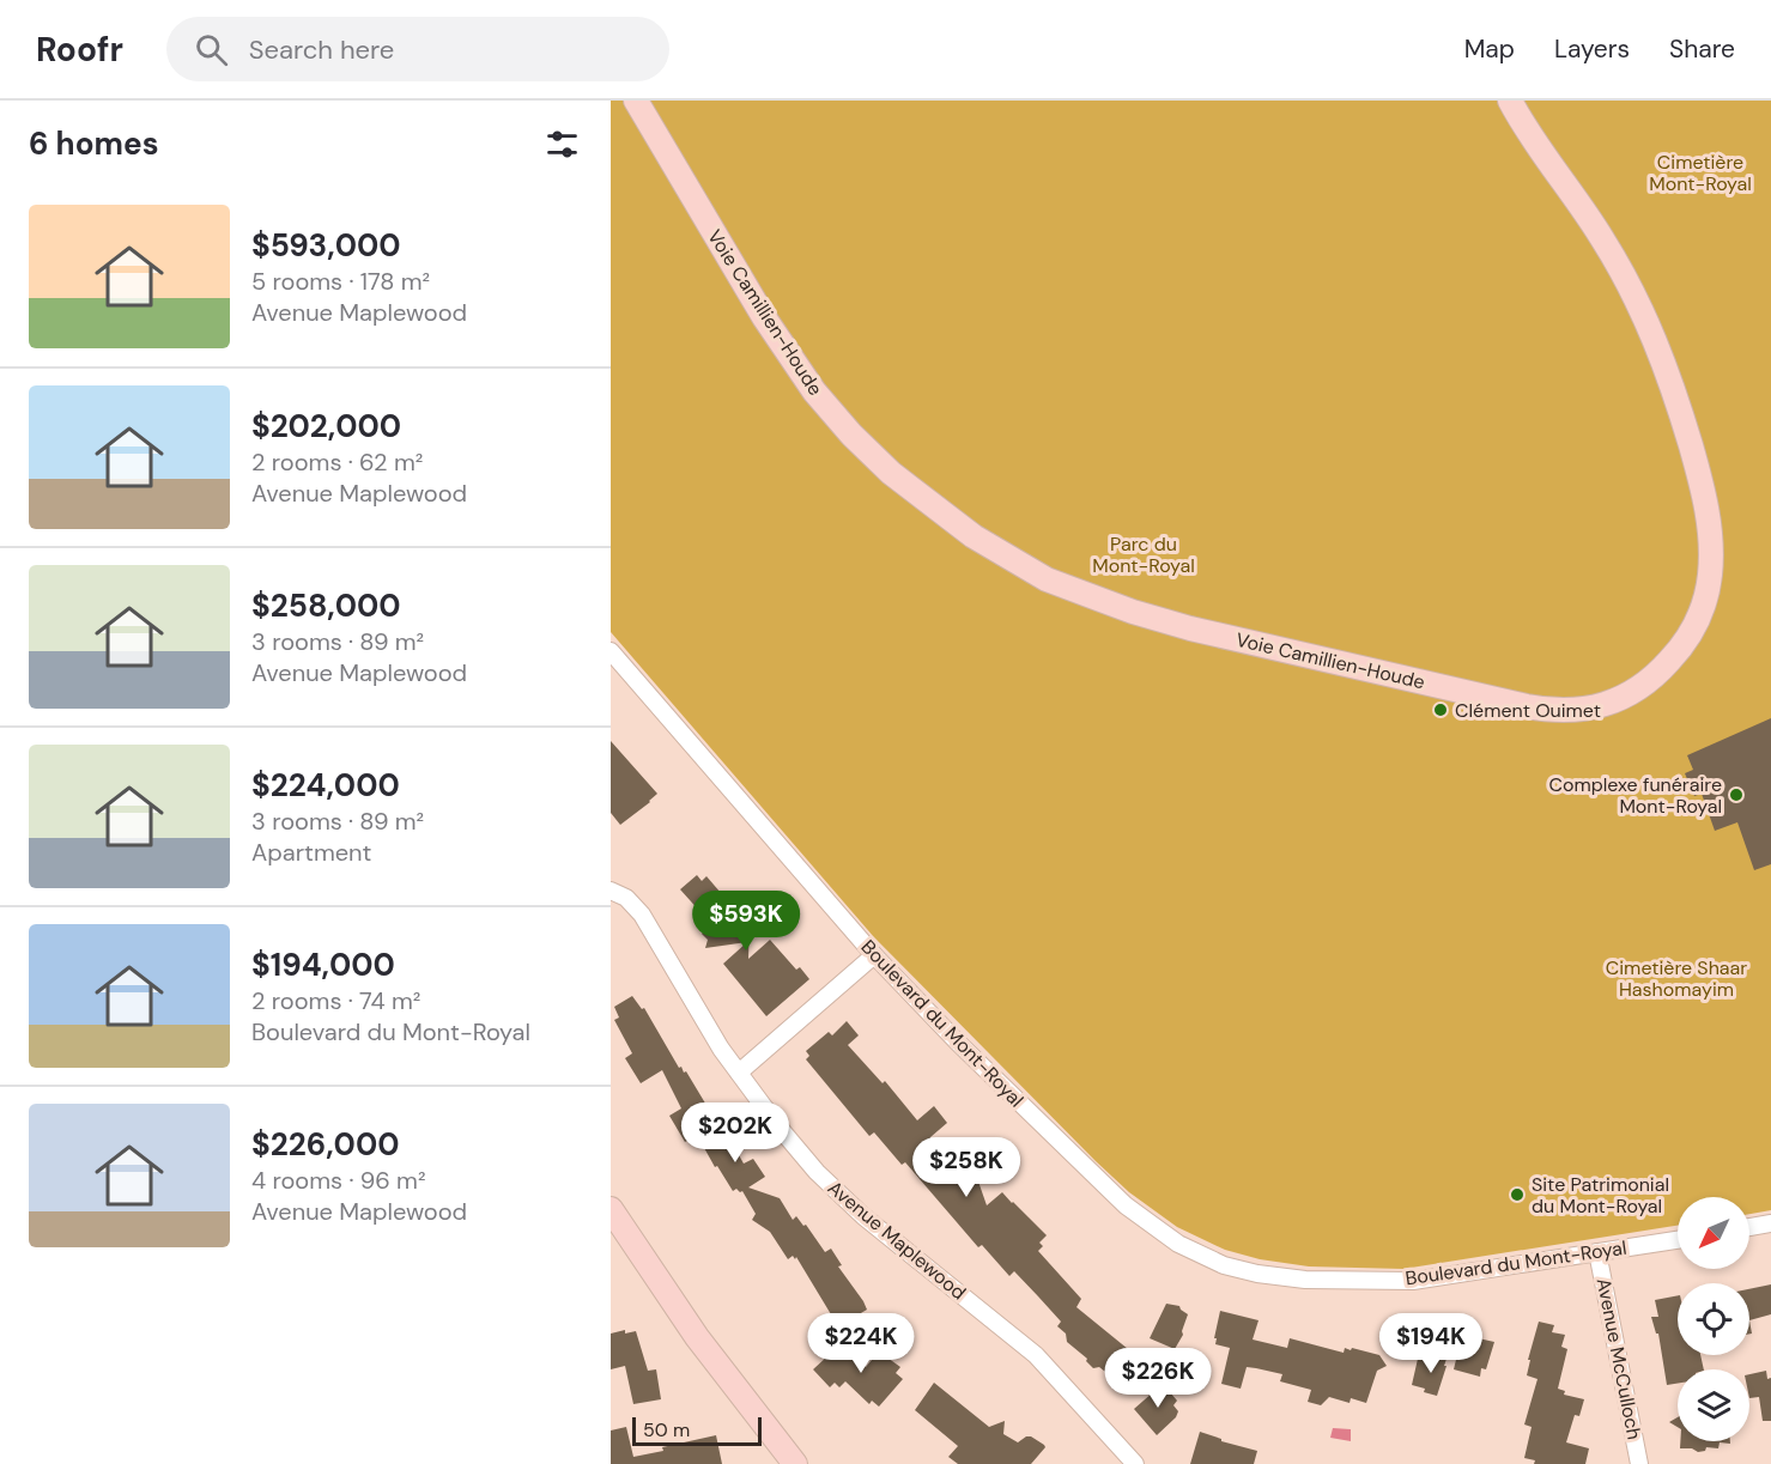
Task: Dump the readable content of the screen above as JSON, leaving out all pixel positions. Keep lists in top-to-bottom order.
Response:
{
  "streets": {
    "street": [
      "Voie Camillien-Houde",
      "Boulevard du Mont-Royal",
      "Avenue Maplewood",
      "Avenue McCulloch"
    ]
  },
  "crossings": [
    ["Boulevard du Mont-Royal", "Avenue McCulloch"]
  ],
  "parks": ["Cimetière Mont-Royal", "Parc du Mont-Royal", "Cimetière Shaar Hashomayim"],
  "places": ["Clément Ouimet", "Complexe funéraire Mont-Royal", "Site Patrimonial du Mont-Royal"],
  "scale_bar": "50 m",
  "north": "bottom left",
  "page": {
    "header": "Roofr",
    "search": "Search here",
    "nav": ["Map", "Layers", "Share"],
    "heading": "6 homes",
    "list": [
      {
        "name": "$593,000",
        "note": "5 rooms · 178 m² · Avenue Maplewood"
      },
      {
        "name": "$202,000",
        "note": "2 rooms · 62 m² · Avenue Maplewood"
      },
      {
        "name": "$258,000",
        "note": "3 rooms · 89 m² · Avenue Maplewood"
      },
      {
        "name": "$224,000",
        "note": "3 rooms · 89 m² · Apartment"
      },
      {
        "name": "$194,000",
        "note": "2 rooms · 74 m² · Boulevard du Mont-Royal"
      },
      {
        "name": "$226,000",
        "note": "4 rooms · 96 m² · Avenue Maplewood"
      }
    ],
    "price": [
      "$593K",
      "$202K",
      "$258K",
      "$224K",
      "$194K",
      "$226K"
    ],
    "scale": "50 m"
  }
}
